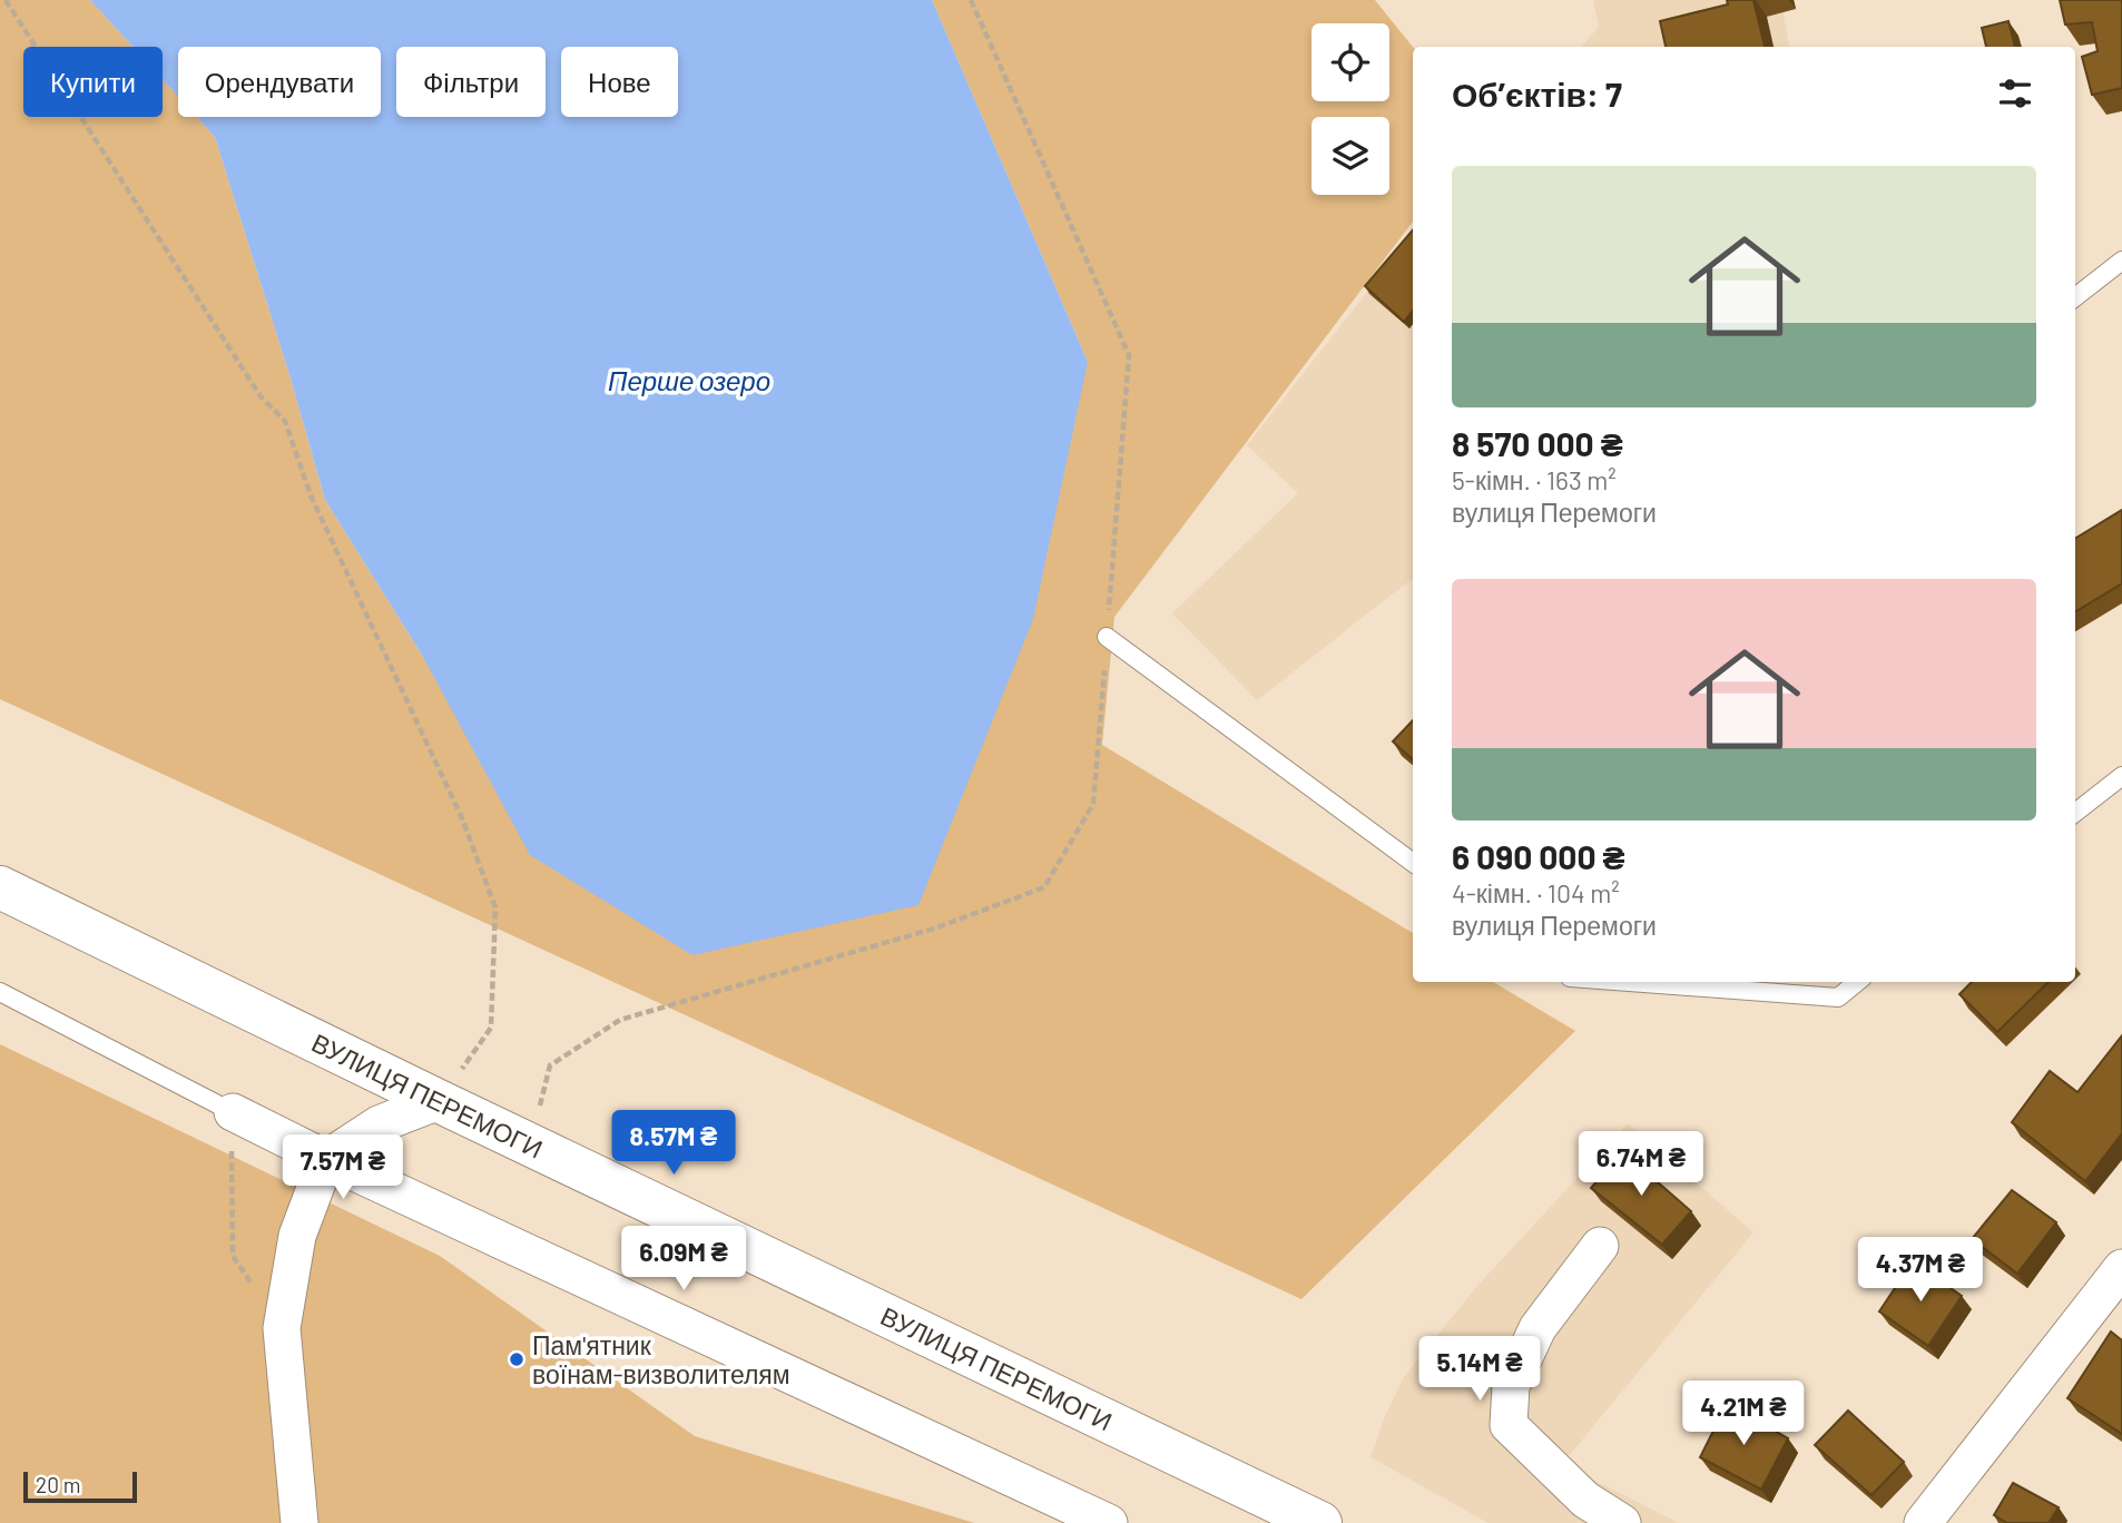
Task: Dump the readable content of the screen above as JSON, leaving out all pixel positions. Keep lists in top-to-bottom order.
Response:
{
  "streets": {
    "main road": ["ВУЛИЦЯ ПЕРЕМОГИ"]
  },
  "water": ["Перше озеро"],
  "places": ["Пам'ятник воїнам-визволителям"],
  "scale_bar": "20 m",
  "page": {
    "chip": [
      "Купити",
      "Орендувати",
      "Фільтри",
      "Нове"
    ],
    "heading": "Об’єктів: 7",
    "list": [
      {
        "name": "8 570 000 ₴",
        "note": "5-кімн. · 163 m² · вулиця Перемоги"
      },
      {
        "name": "6 090 000 ₴",
        "note": "4-кімн. · 104 m² · вулиця Перемоги"
      }
    ],
    "price": [
      "8.57M ₴",
      "6.74M ₴",
      "7.57M ₴",
      "6.09M ₴",
      "4.37M ₴",
      "5.14M ₴",
      "4.21M ₴"
    ],
    "scale": "20 m"
  }
}
